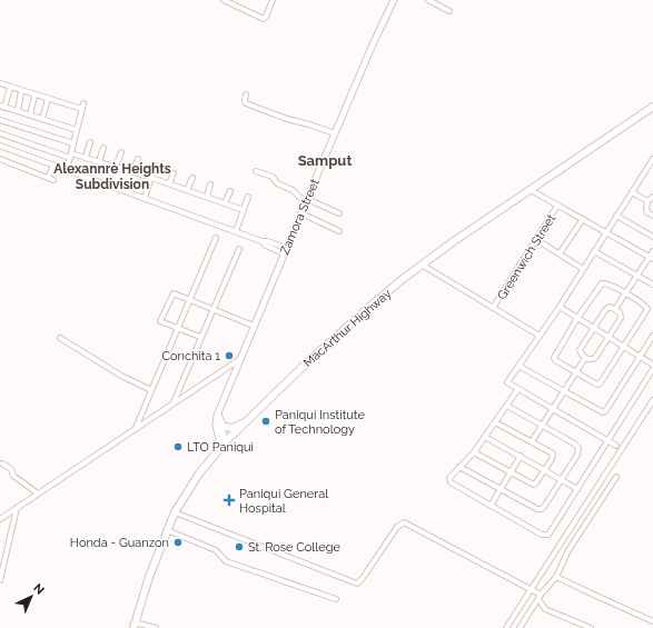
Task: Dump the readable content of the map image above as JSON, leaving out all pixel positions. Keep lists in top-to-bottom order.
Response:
{
  "streets": {
    "highway": ["MacArthur Highway"],
    "main road": ["Zamora Street"],
    "street": ["Greenwich Street"]
  },
  "districts": ["Samput", "Alexannrè Heights Subdivision"],
  "places": {
    "other": [
      "Conchita 1",
      "Paniqui Institute of Technology",
      "LTO Paniqui",
      "Honda - Guanzon",
      "St. Rose College"
    ],
    "health": ["Paniqui General Hospital"]
  },
  "north": "top right"
}
